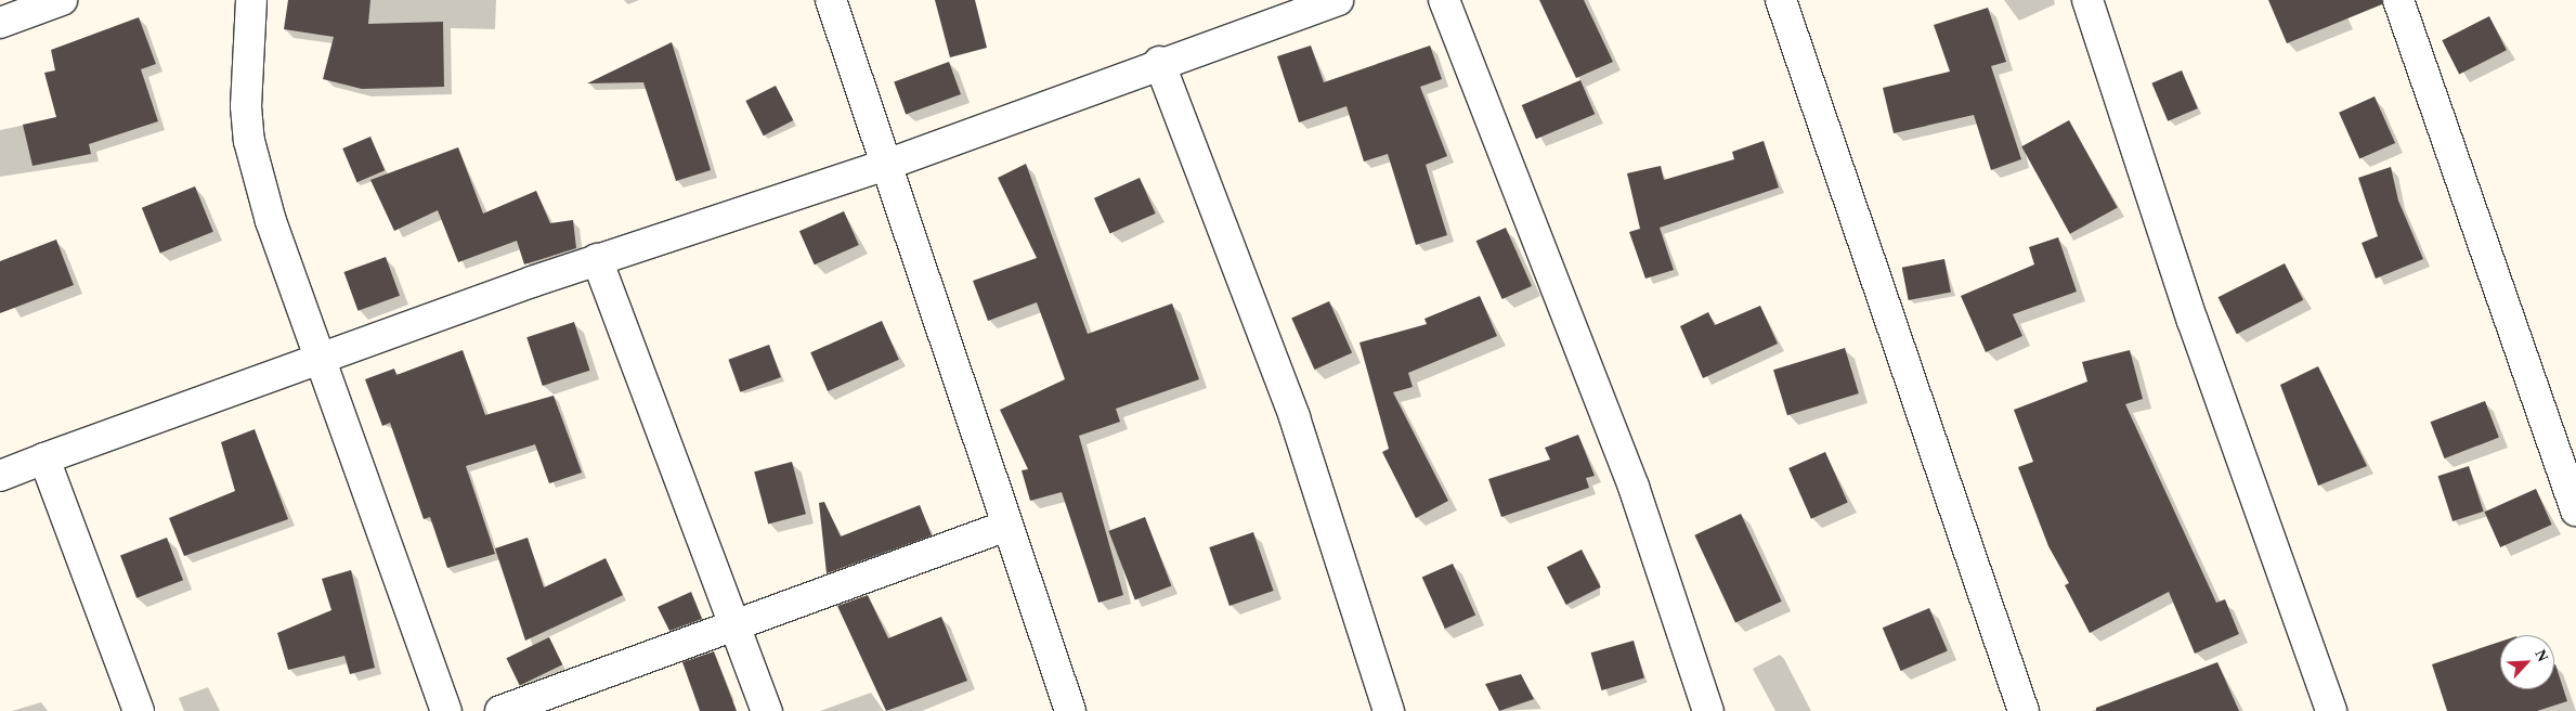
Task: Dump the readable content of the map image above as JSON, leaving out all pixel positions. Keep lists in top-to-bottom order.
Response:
{
  "north": "top right"
}
